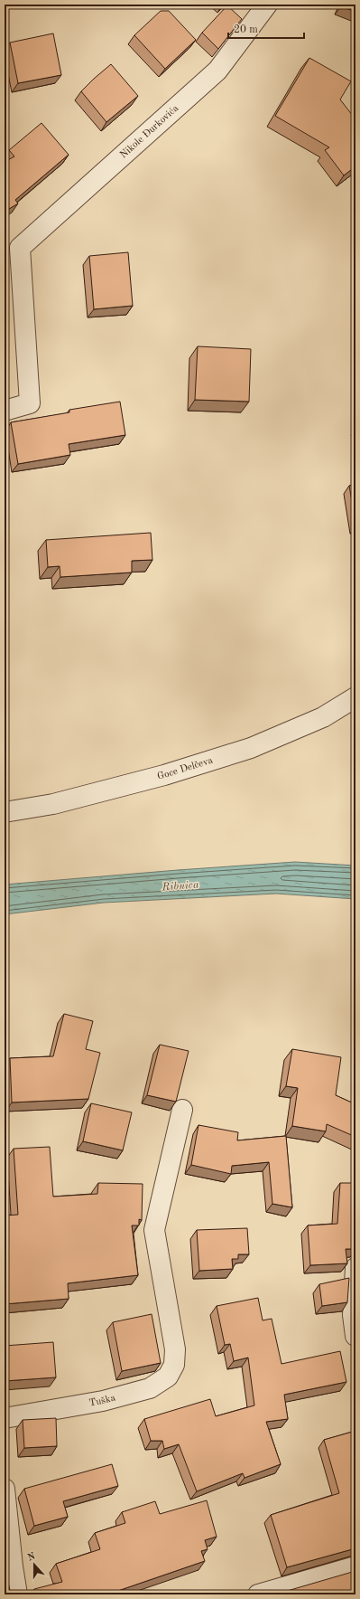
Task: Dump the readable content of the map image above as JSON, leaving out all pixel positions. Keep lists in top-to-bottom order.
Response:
{
  "streets": {
    "street": ["Nikole Đurkovića", "Goce Delčeva", "Tuška"]
  },
  "water": ["Ribnica"],
  "scale_bar": "20 m",
  "north": "top"
}
